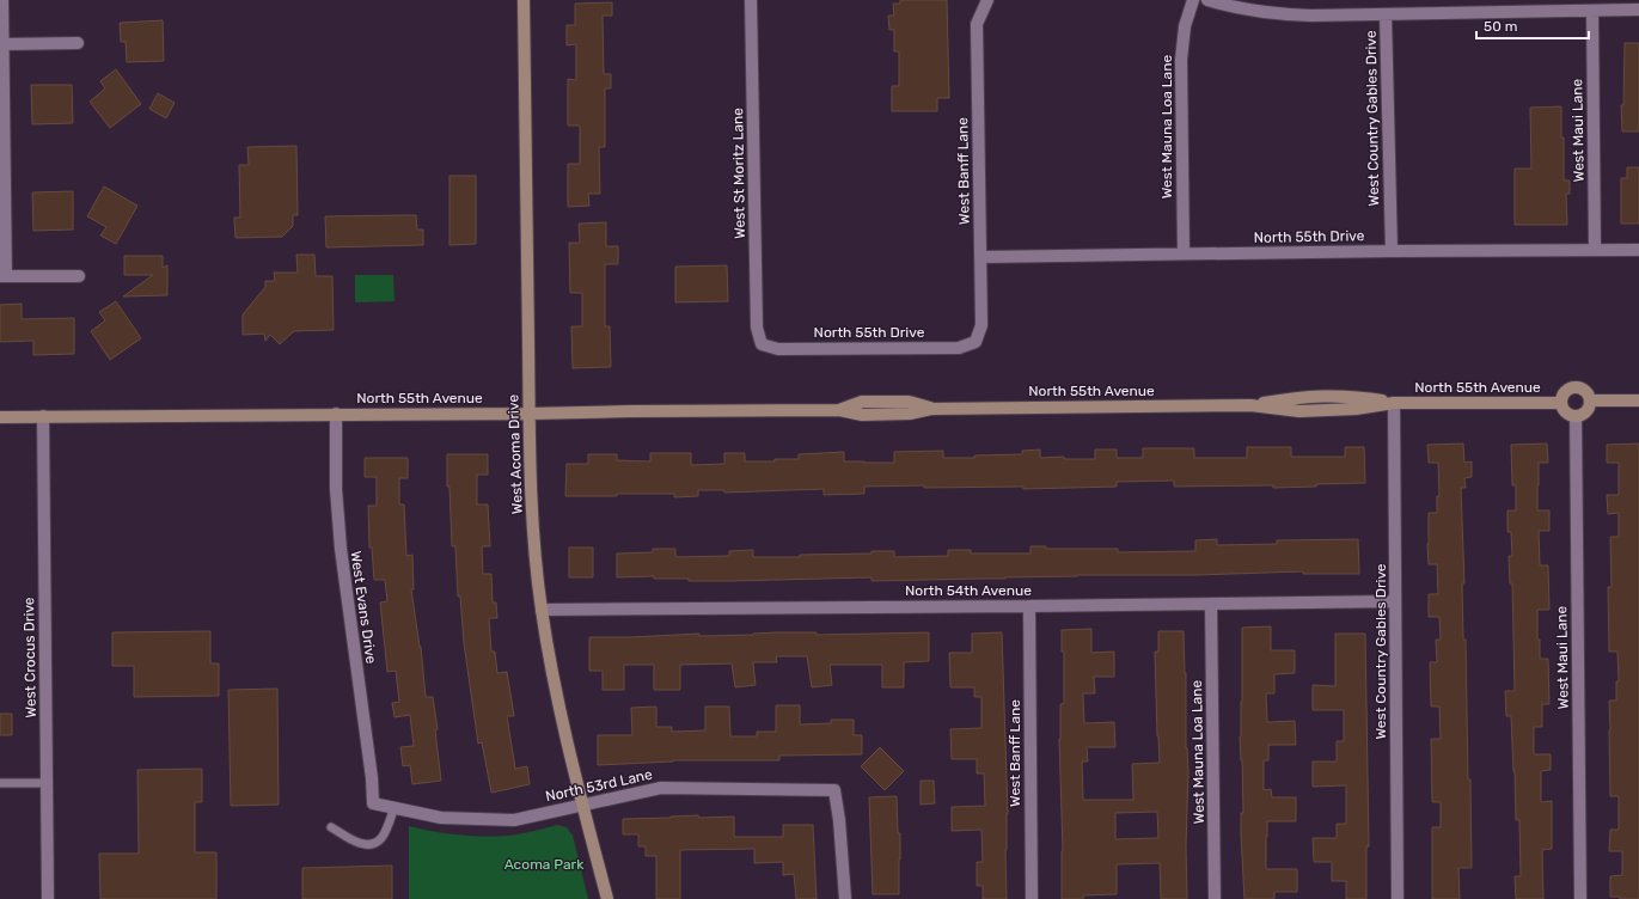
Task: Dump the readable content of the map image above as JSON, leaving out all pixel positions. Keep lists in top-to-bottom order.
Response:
{
  "streets": {
    "street": [
      "West Country Gables Drive",
      "West Mauna Loa Lane",
      "West Maui Lane",
      "West Banff Lane",
      "West St Moritz Lane",
      "North 55th Drive",
      "North 55th Avenue",
      "West Acoma Drive",
      "North 54th Avenue",
      "West Evans Drive",
      "West Crocus Drive",
      "North 53rd Lane"
    ]
  },
  "crossings": [
    ["West Country Gables Drive", "North 55th Drive"],
    ["West Country Gables Drive", "North 55th Avenue"],
    ["West Country Gables Drive", "North 54th Avenue"],
    ["West Mauna Loa Lane", "North 55th Drive"],
    ["West Mauna Loa Lane", "North 54th Avenue"],
    ["West Maui Lane", "North 55th Drive"],
    ["West Maui Lane", "North 55th Avenue"],
    ["West Banff Lane", "North 55th Drive"],
    ["West Banff Lane", "North 54th Avenue"],
    ["West St Moritz Lane", "North 55th Drive"],
    ["North 55th Avenue", "West Acoma Drive"],
    ["North 55th Avenue", "West Evans Drive"],
    ["North 55th Avenue", "West Crocus Drive"],
    ["West Acoma Drive", "North 54th Avenue"],
    ["West Acoma Drive", "North 53rd Lane"],
    ["West Evans Drive", "North 53rd Lane"]
  ],
  "parks": ["Acoma Park"],
  "scale_bar": "50 m"
}
